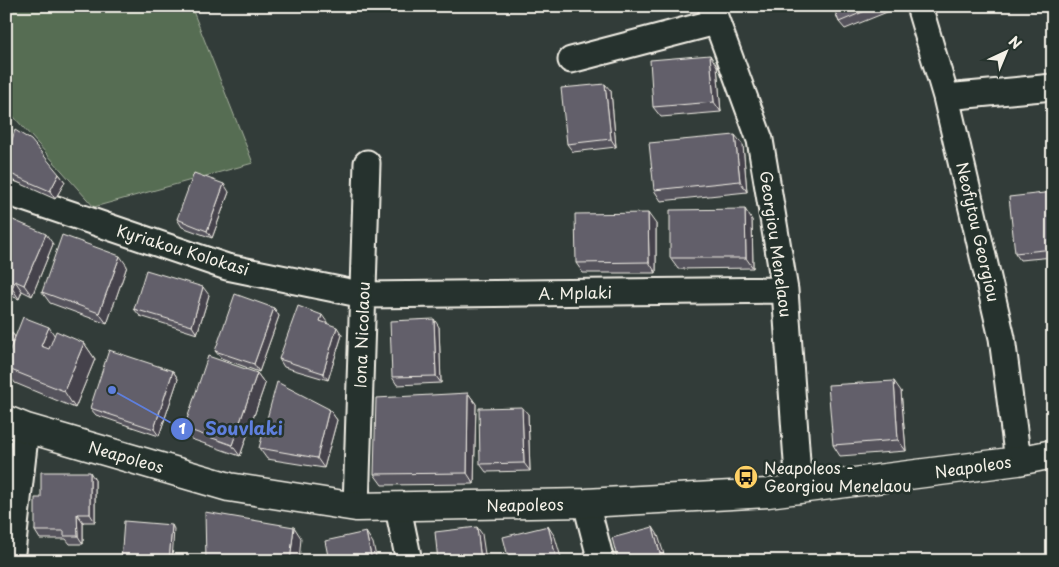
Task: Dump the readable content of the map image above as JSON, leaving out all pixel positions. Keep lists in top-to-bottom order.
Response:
{
  "streets": {
    "main road": ["Neapoleos"],
    "street": [
      "Neofytou Georgiou",
      "Georgiou Menelaou",
      "Kyriakou Kolokasi",
      "A. Mplaki",
      "Iona Nicolaou"
    ]
  },
  "crossings": [
    ["Neofytou Georgiou", "Neapoleos"],
    ["Georgiou Menelaou", "A. Mplaki"],
    ["Georgiou Menelaou", "Neapoleos"],
    ["Kyriakou Kolokasi", "A. Mplaki"],
    ["Kyriakou Kolokasi", "Iona Nicolaou"],
    ["A. Mplaki", "Iona Nicolaou"],
    ["Iona Nicolaou", "Neapoleos"]
  ],
  "places": {
    "other": ["Souvlaki"],
    "bus stop": ["Neapoleos - Georgiou Menelaou"]
  },
  "north": "top right"
}
